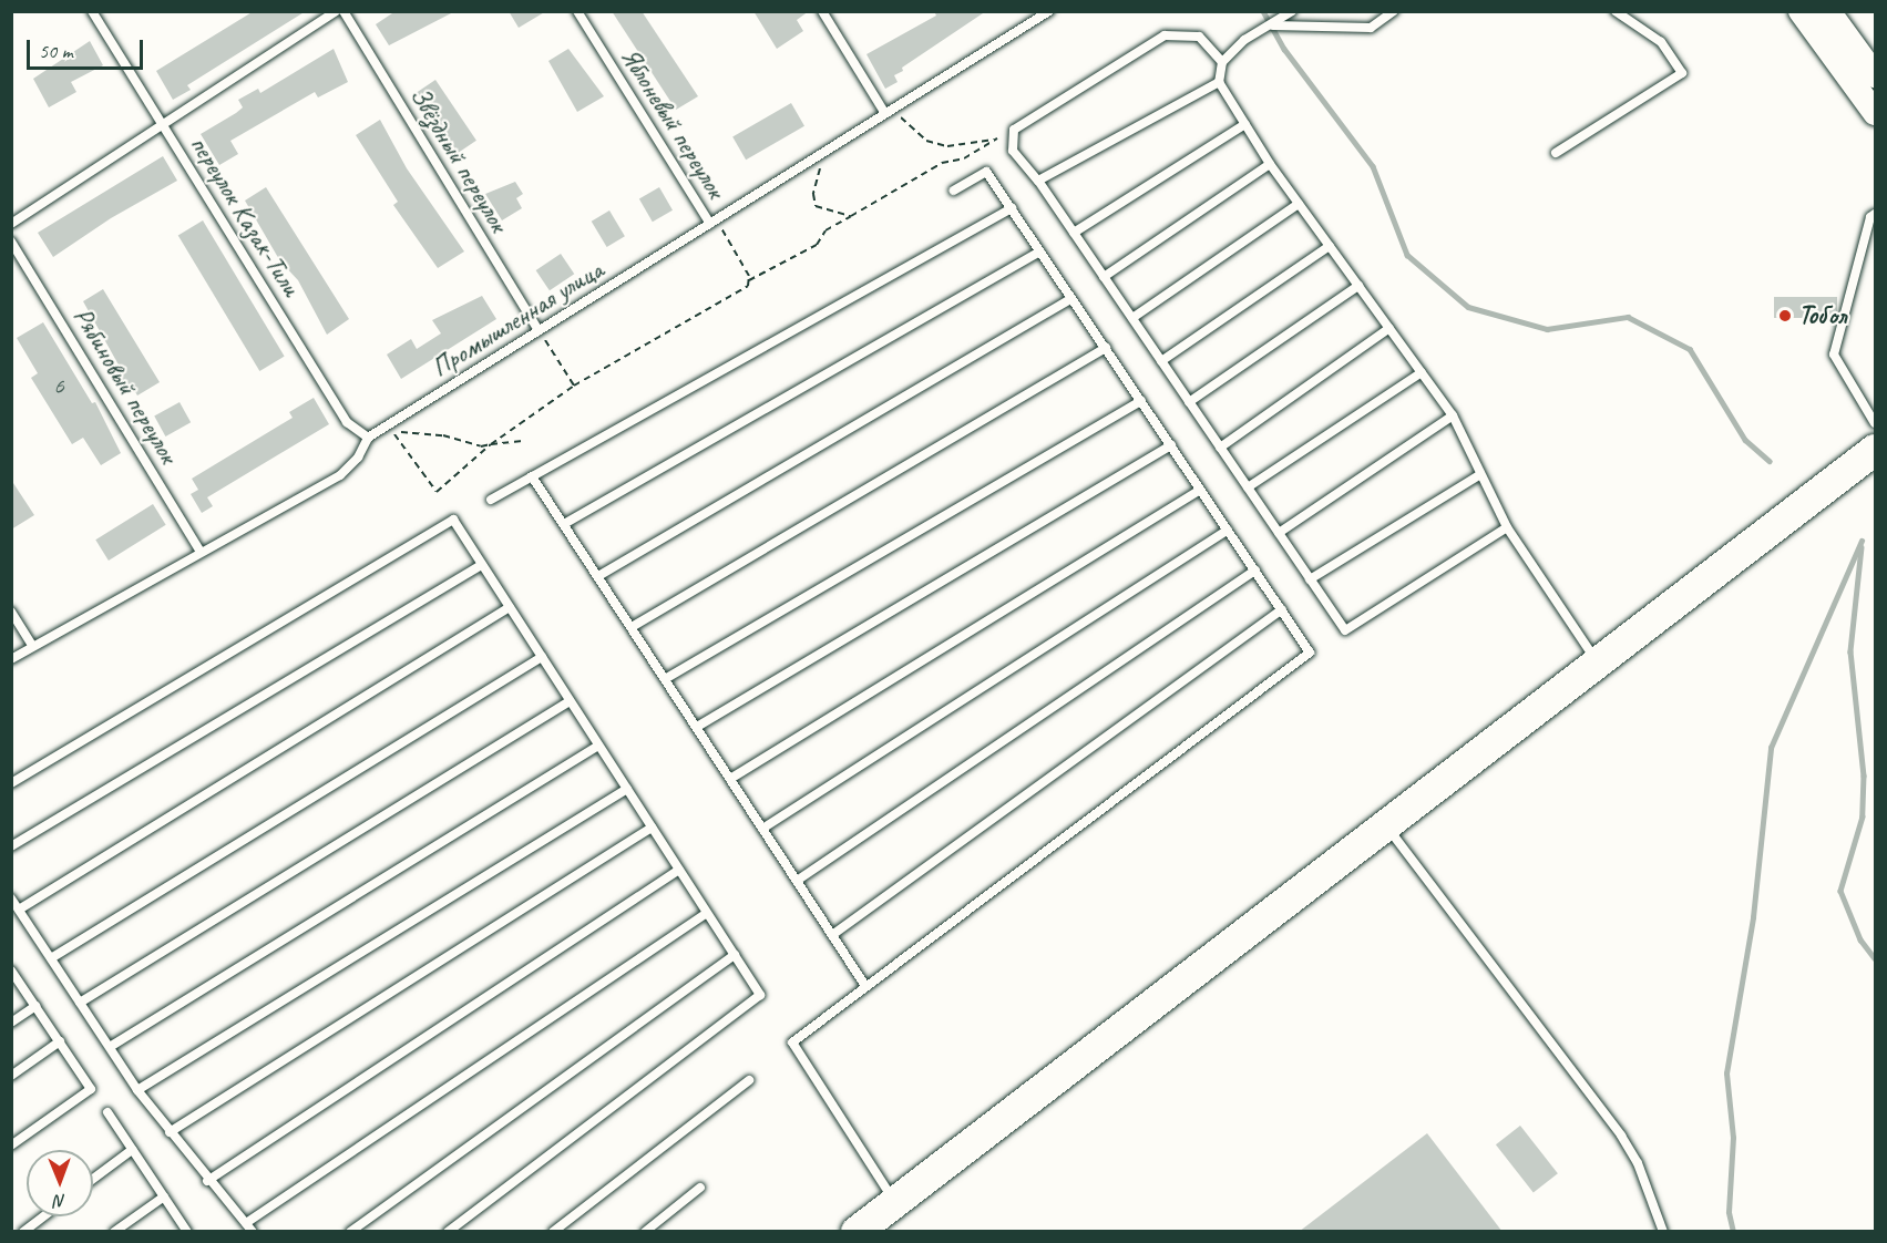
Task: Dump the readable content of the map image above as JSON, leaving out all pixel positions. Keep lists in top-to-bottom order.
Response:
{
  "streets": {
    "lane": [
      "Яблоневый переулок",
      "Звёздный переулок",
      "переулок Казак-Тили",
      "Промышленная улица",
      "Рябиновый переулок"
    ]
  },
  "crossings": [
    ["Яблоневый переулок", "Промышленная улица"],
    ["Звёздный переулок", "Промышленная улица"],
    ["переулок Казак-Тили", "Промышленная улица"],
    ["Промышленная улица", "Рябиновый переулок"]
  ],
  "places": ["Тобол"],
  "house_numbers": ["6"],
  "scale_bar": "50 m",
  "north": "bottom"
}
